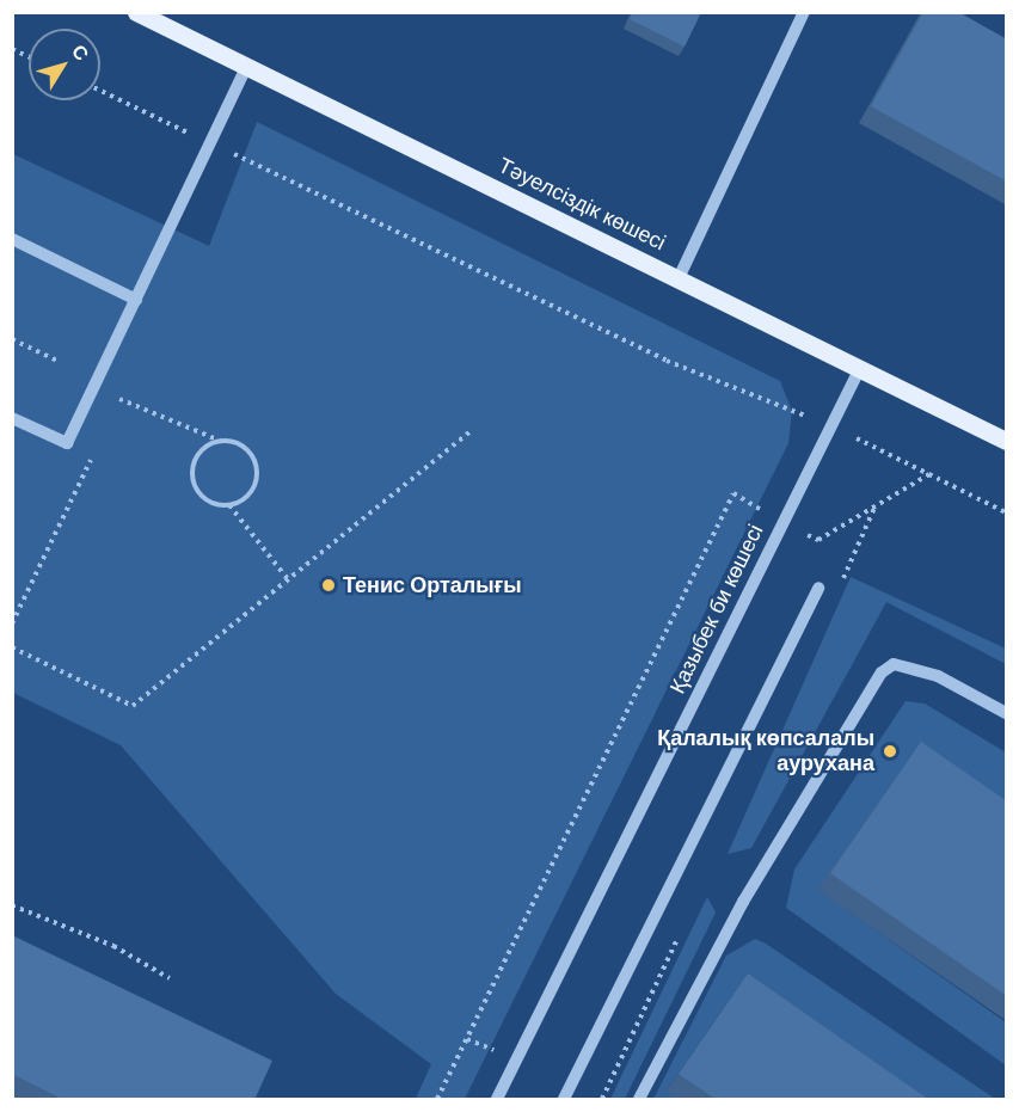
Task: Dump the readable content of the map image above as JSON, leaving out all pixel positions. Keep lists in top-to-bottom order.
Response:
{
  "streets": {
    "main road": ["Тәуелсіздік көшесі"],
    "street": ["Қазыбек би көшесі"]
  },
  "crossings": [
    ["Тәуелсіздік көшесі", "Қазыбек би көшесі"]
  ],
  "places": ["Тенис Орталығы", "Қалалық көпсалалы аурухана"],
  "north": "top right"
}
